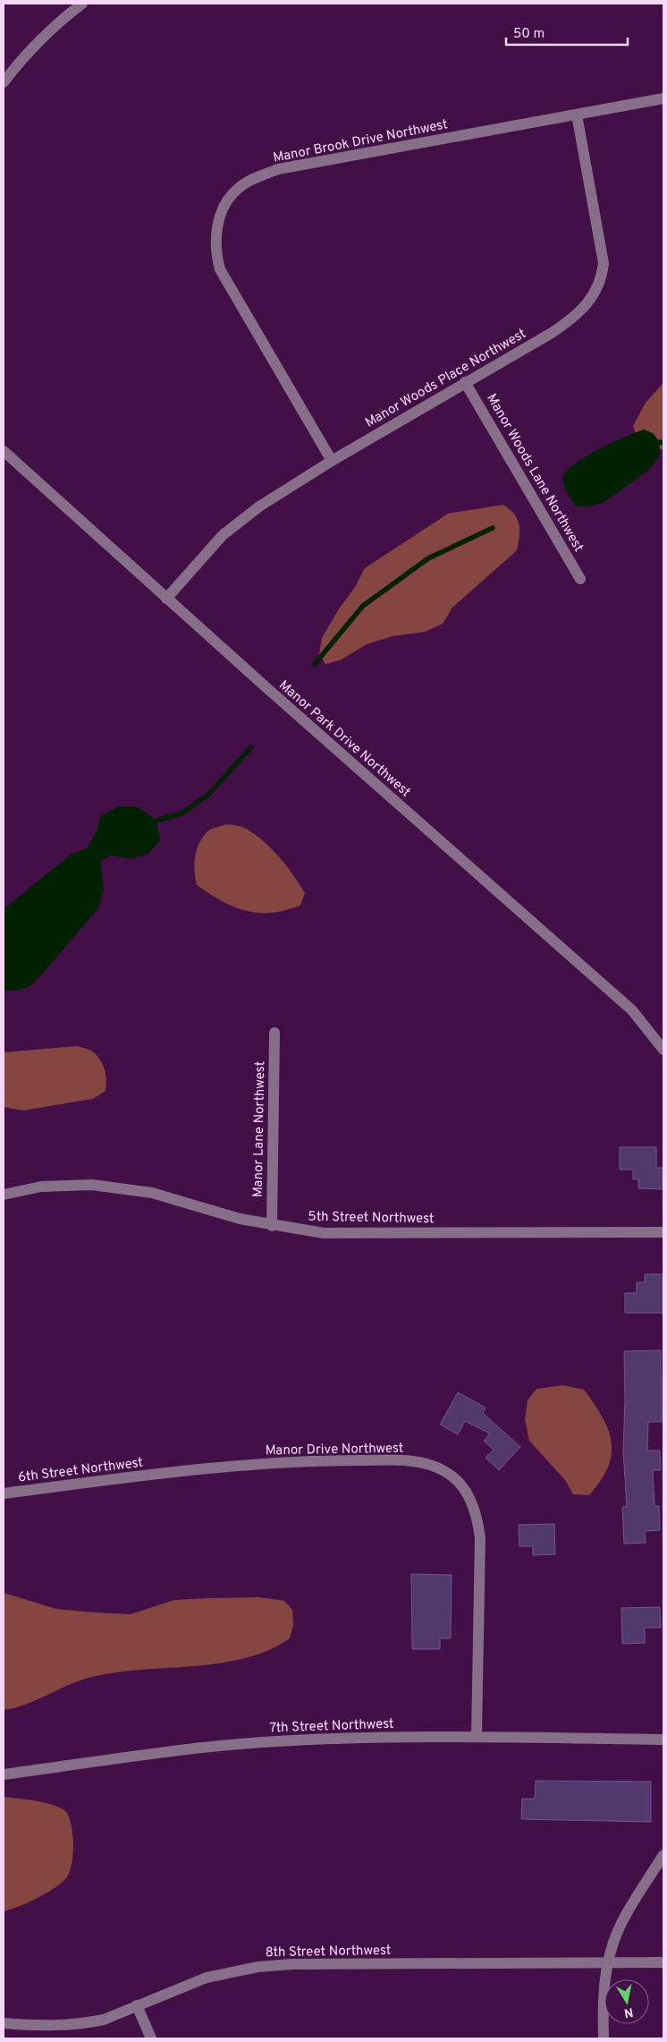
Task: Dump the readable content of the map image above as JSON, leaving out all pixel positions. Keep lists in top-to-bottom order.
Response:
{
  "streets": {
    "street": [
      "Manor Brook Drive Northwest",
      "Manor Woods Place Northwest",
      "Manor Woods Lane Northwest",
      "Manor Park Drive Northwest",
      "Manor Lane Northwest",
      "5th Street Northwest",
      "Manor Drive Northwest",
      "6th Street Northwest",
      "7th Street Northwest",
      "8th Street Northwest"
    ]
  },
  "crossings": [
    ["Manor Brook Drive Northwest", "Manor Woods Place Northwest"],
    ["Manor Woods Place Northwest", "Manor Woods Lane Northwest"],
    ["Manor Woods Place Northwest", "Manor Park Drive Northwest"],
    ["Manor Lane Northwest", "5th Street Northwest"],
    ["Manor Drive Northwest", "6th Street Northwest"],
    ["Manor Drive Northwest", "7th Street Northwest"]
  ],
  "scale_bar": "50 m",
  "north": "bottom"
}
